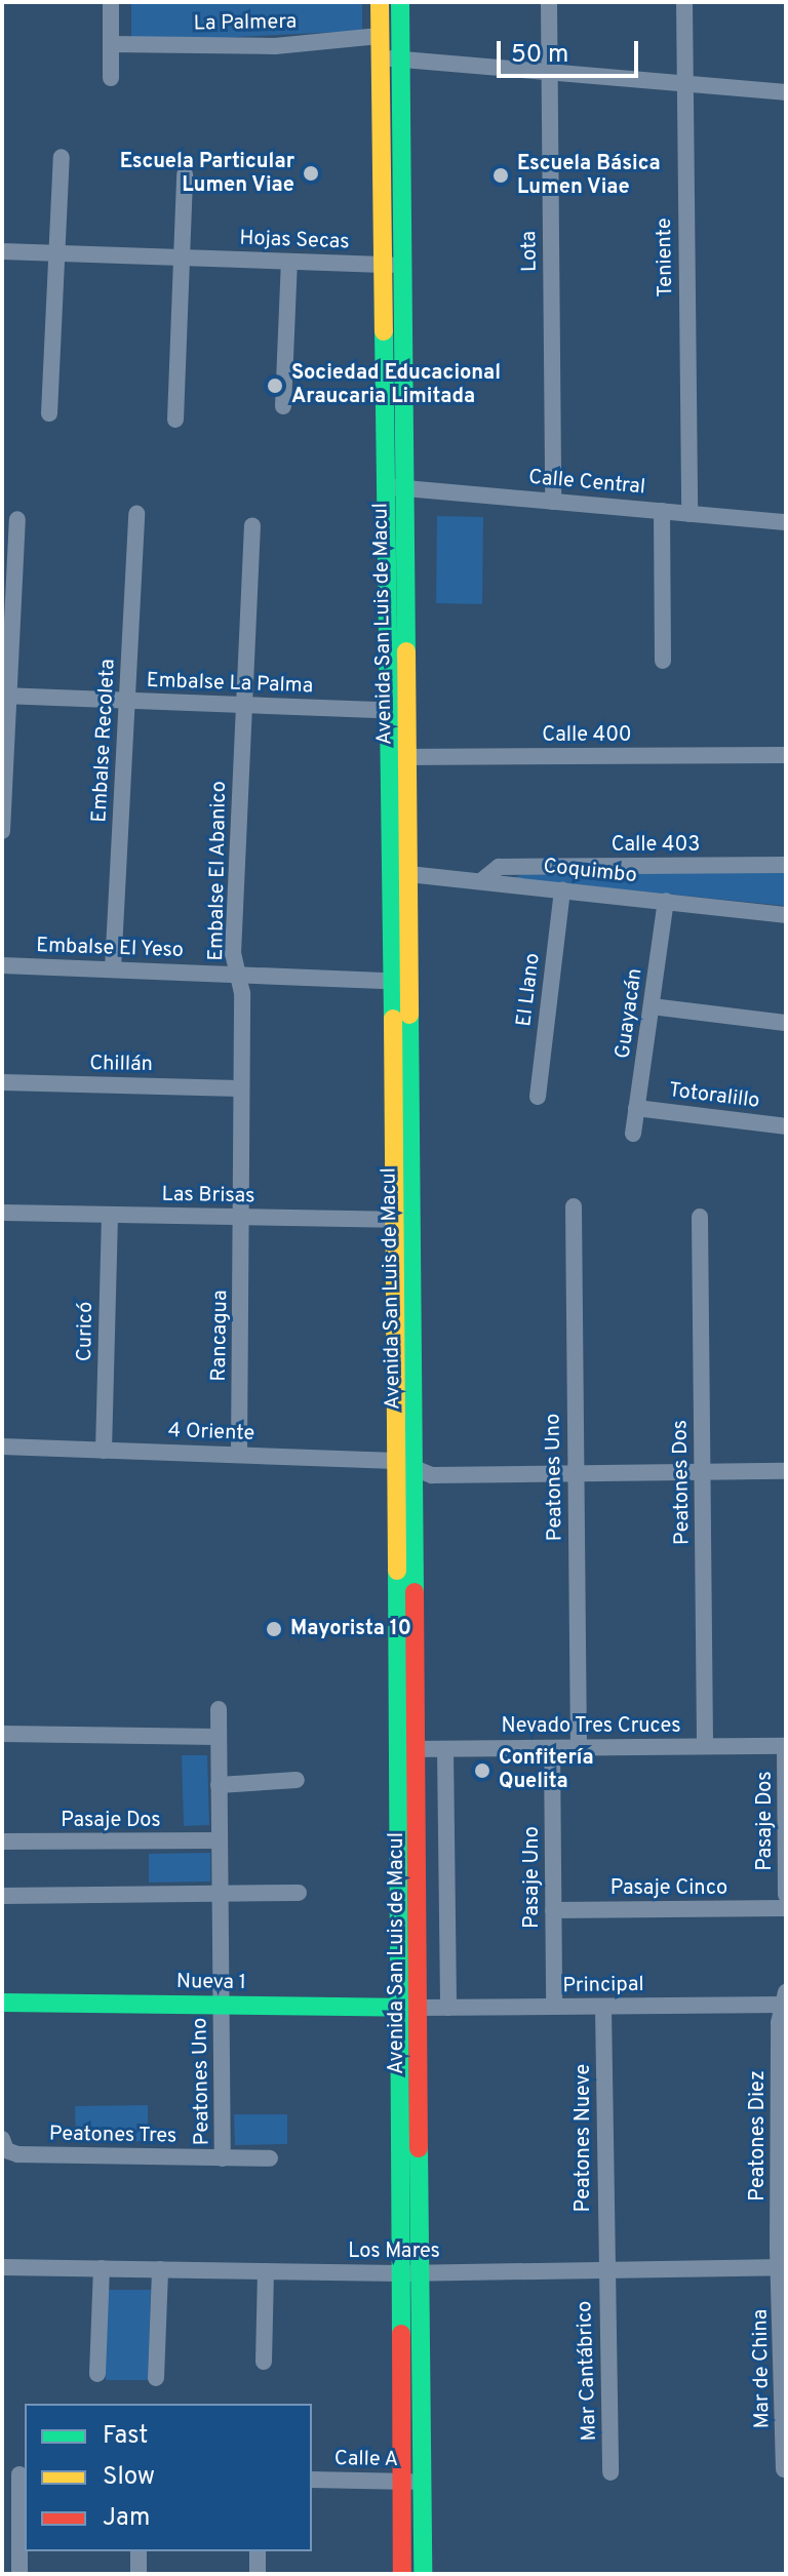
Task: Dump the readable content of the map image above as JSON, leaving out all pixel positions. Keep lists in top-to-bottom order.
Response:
{
  "streets": {
    "street": [
      "La Palmera",
      "Hojas Secas",
      "Lota",
      "Teniente",
      "Calle Central",
      "Avenida San Luis de Macul",
      "Embalse La Palma",
      "Calle 400",
      "Embalse Recoleta",
      "Calle 403",
      "Embalse El Abanico",
      "Coquimbo",
      "Embalse El Yeso",
      "El Llano",
      "Guayacán",
      "Chillán",
      "Totoralillo",
      "Las Brisas",
      "Curicó",
      "Rancagua",
      "4 Oriente",
      "Peatones Uno",
      "Peatones Dos",
      "Nevado Tres Cruces",
      "Pasaje Dos",
      "Pasaje Uno",
      "Pasaje Cinco",
      "Nueva 1",
      "Principal",
      "Peatones Tres",
      "Peatones Diez",
      "Peatones Nueve",
      "Los Mares",
      "Mar de China",
      "Mar Cantábrico",
      "Calle A"
    ]
  },
  "crossings": [
    ["La Palmera", "Avenida San Luis de Macul"],
    ["Hojas Secas", "Avenida San Luis de Macul"],
    ["Lota", "Calle Central"],
    ["Teniente", "Calle Central"],
    ["Calle Central", "Avenida San Luis de Macul"],
    ["Avenida San Luis de Macul", "Embalse La Palma"],
    ["Avenida San Luis de Macul", "Calle 400"],
    ["Avenida San Luis de Macul", "Coquimbo"],
    ["Avenida San Luis de Macul", "Embalse El Yeso"],
    ["Avenida San Luis de Macul", "Las Brisas"],
    ["Avenida San Luis de Macul", "4 Oriente"],
    ["Avenida San Luis de Macul", "Nevado Tres Cruces"],
    ["Avenida San Luis de Macul", "Nueva 1"],
    ["Avenida San Luis de Macul", "Principal"],
    ["Avenida San Luis de Macul", "Los Mares"],
    ["Avenida San Luis de Macul", "Calle A"],
    ["Embalse La Palma", "Embalse Recoleta"],
    ["Embalse La Palma", "Embalse El Abanico"],
    ["Embalse Recoleta", "Embalse El Yeso"],
    ["Calle 403", "Coquimbo"],
    ["Embalse El Abanico", "Embalse El Yeso"],
    ["Embalse El Abanico", "Chillán"],
    ["Embalse El Abanico", "Las Brisas"],
    ["Embalse El Abanico", "Rancagua"],
    ["Coquimbo", "El Llano"],
    ["Coquimbo", "Guayacán"],
    ["Guayacán", "Totoralillo"],
    ["Las Brisas", "Curicó"],
    ["Las Brisas", "Rancagua"],
    ["Curicó", "4 Oriente"],
    ["Rancagua", "4 Oriente"],
    ["4 Oriente", "Peatones Uno"],
    ["4 Oriente", "Peatones Dos"],
    ["Peatones Uno", "Nevado Tres Cruces"],
    ["Peatones Uno", "Pasaje Dos"],
    ["Peatones Uno", "Nueva 1"],
    ["Peatones Uno", "Peatones Tres"],
    ["Peatones Dos", "Nevado Tres Cruces"],
    ["Nevado Tres Cruces", "Pasaje Dos"],
    ["Nevado Tres Cruces", "Pasaje Uno"],
    ["Pasaje Uno", "Pasaje Cinco"],
    ["Pasaje Uno", "Principal"],
    ["Nueva 1", "Principal"],
    ["Principal", "Peatones Diez"],
    ["Principal", "Peatones Nueve"],
    ["Peatones Diez", "Los Mares"],
    ["Peatones Diez", "Mar de China"],
    ["Peatones Nueve", "Los Mares"],
    ["Peatones Nueve", "Mar Cantábrico"],
    ["Los Mares", "Mar de China"],
    ["Los Mares", "Mar Cantábrico"]
  ],
  "places": [
    "Escuela Particular Lumen Viae",
    "Escuela Básica Lumen Viae",
    "Sociedad Educacional Araucaria Limitada",
    "Mayorista 10",
    "Confitería Quelita"
  ],
  "legend": ["Fast", "Slow", "Jam"],
  "scale_bar": "50 m"
}
